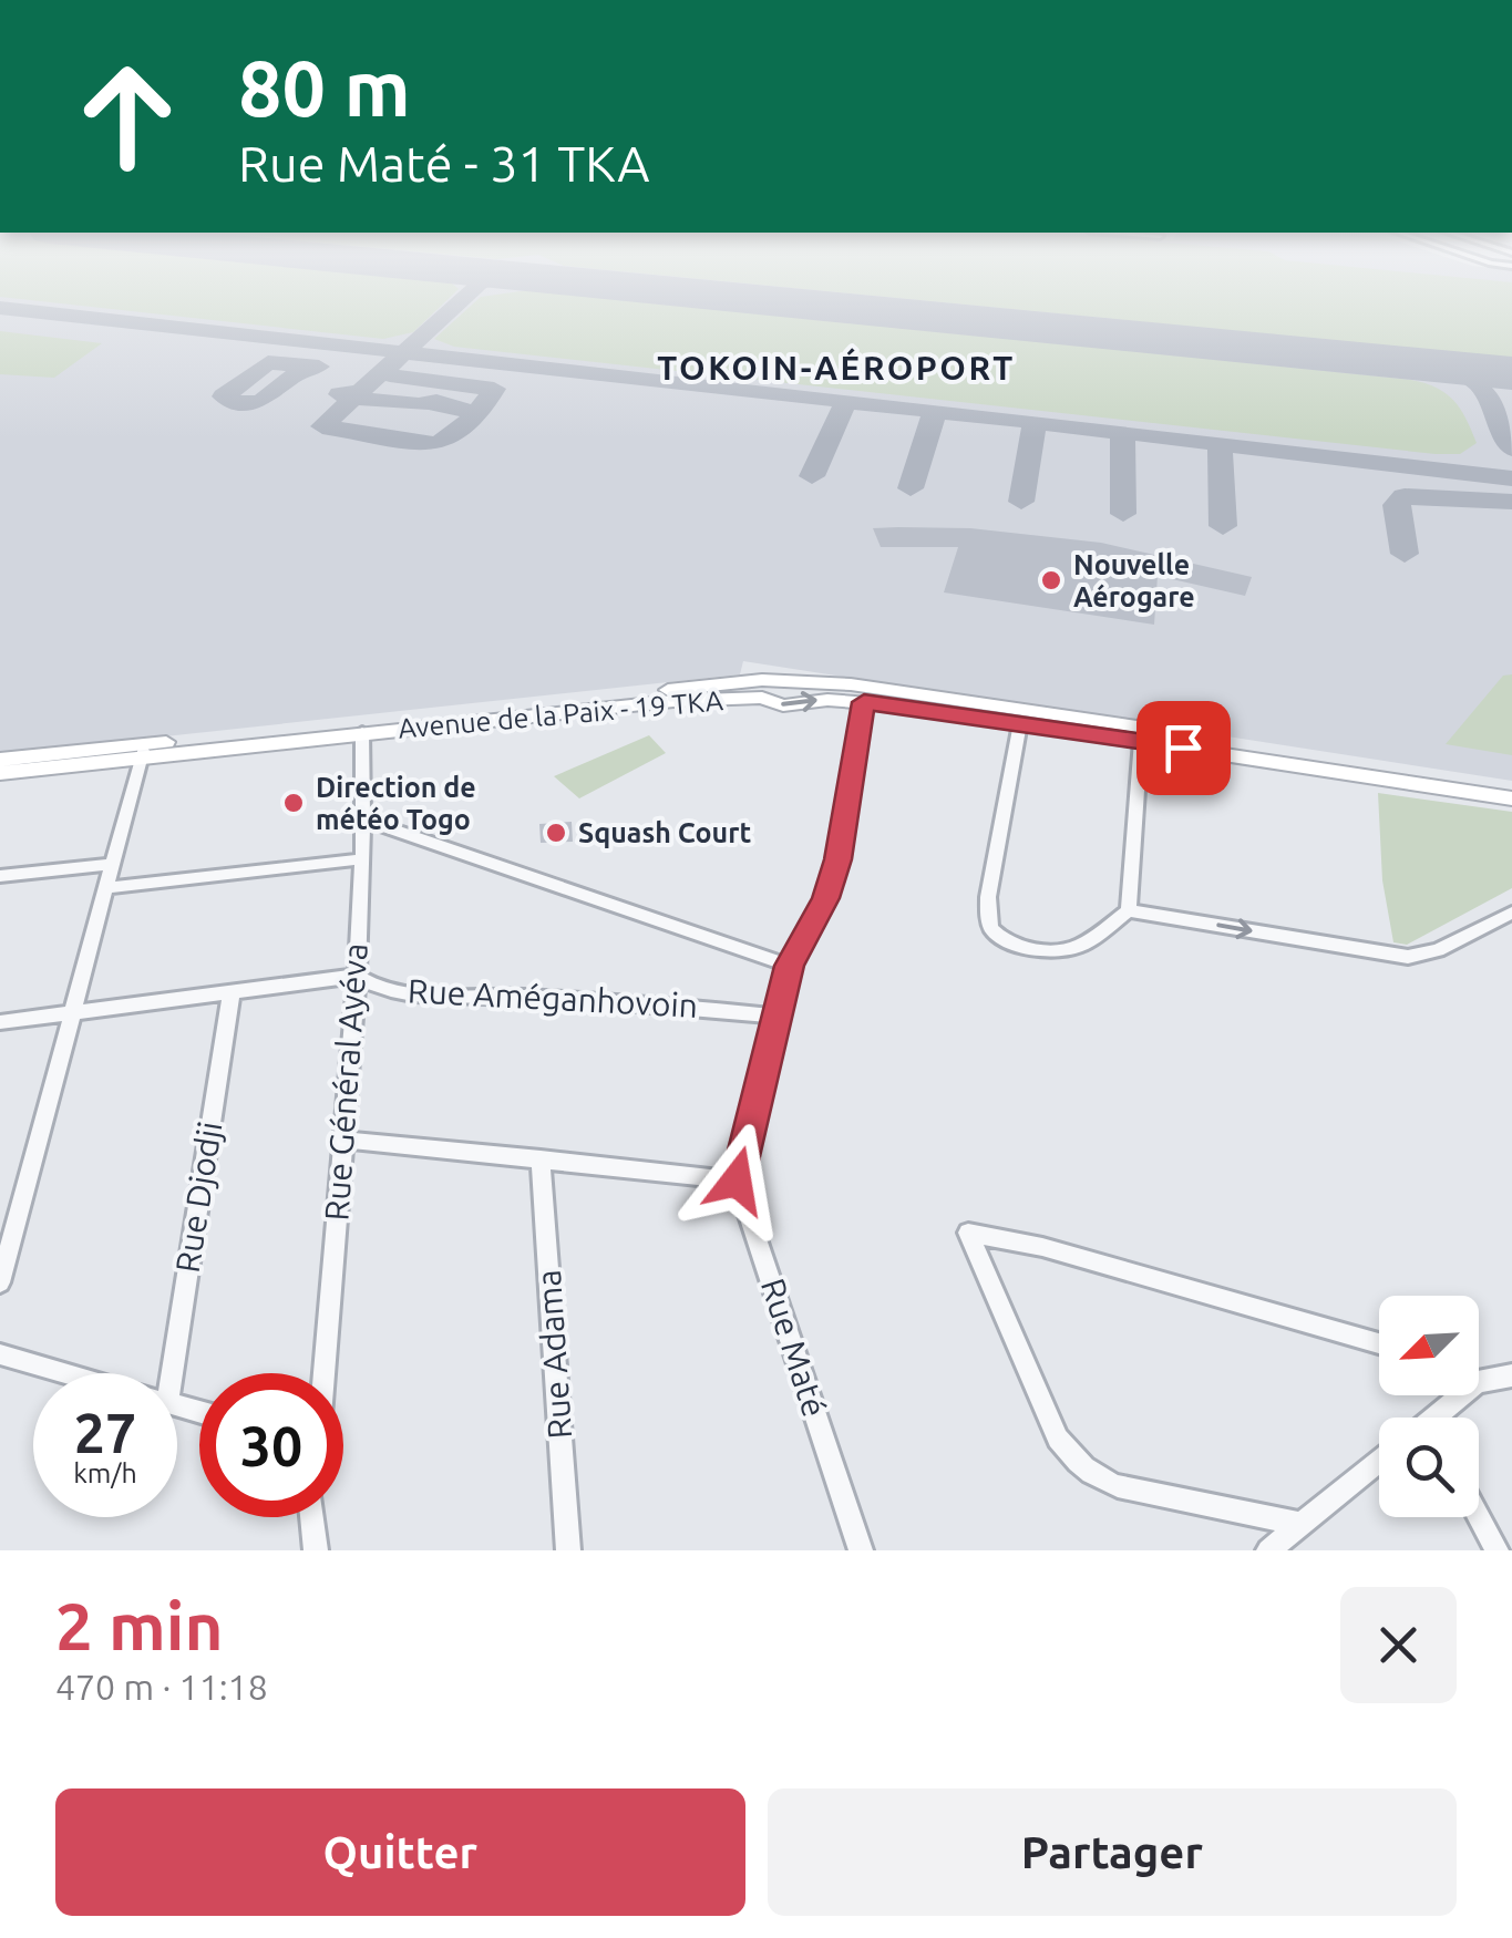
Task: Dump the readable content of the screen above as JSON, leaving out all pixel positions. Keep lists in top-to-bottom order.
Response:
{
  "streets": {
    "main road": ["Avenue de la Paix - 19 TKA"],
    "street": [
      "Rue Améganhovoin",
      "Rue Général Ayéva",
      "Rue Djodji",
      "Rue Maté",
      "Rue Adama"
    ]
  },
  "crossings": [
    ["Avenue de la Paix - 19 TKA", "Rue Général Ayéva"],
    ["Rue Améganhovoin", "Rue Général Ayéva"],
    ["Rue Améganhovoin", "Rue Djodji"]
  ],
  "districts": ["TOKOIN-AÉROPORT"],
  "places": ["Nouvelle Aérogare", "Direction de météo Togo", "Squash Court"],
  "north": "bottom left",
  "page": {
    "turn": ["80 m", "Rue Maté - 31 TKA"],
    "speed": "27 km/h",
    "limit": "30",
    "heading": ["2 min", "470 m · 11:18"],
    "buttons": ["Quitter", "Partager"]
  }
}
